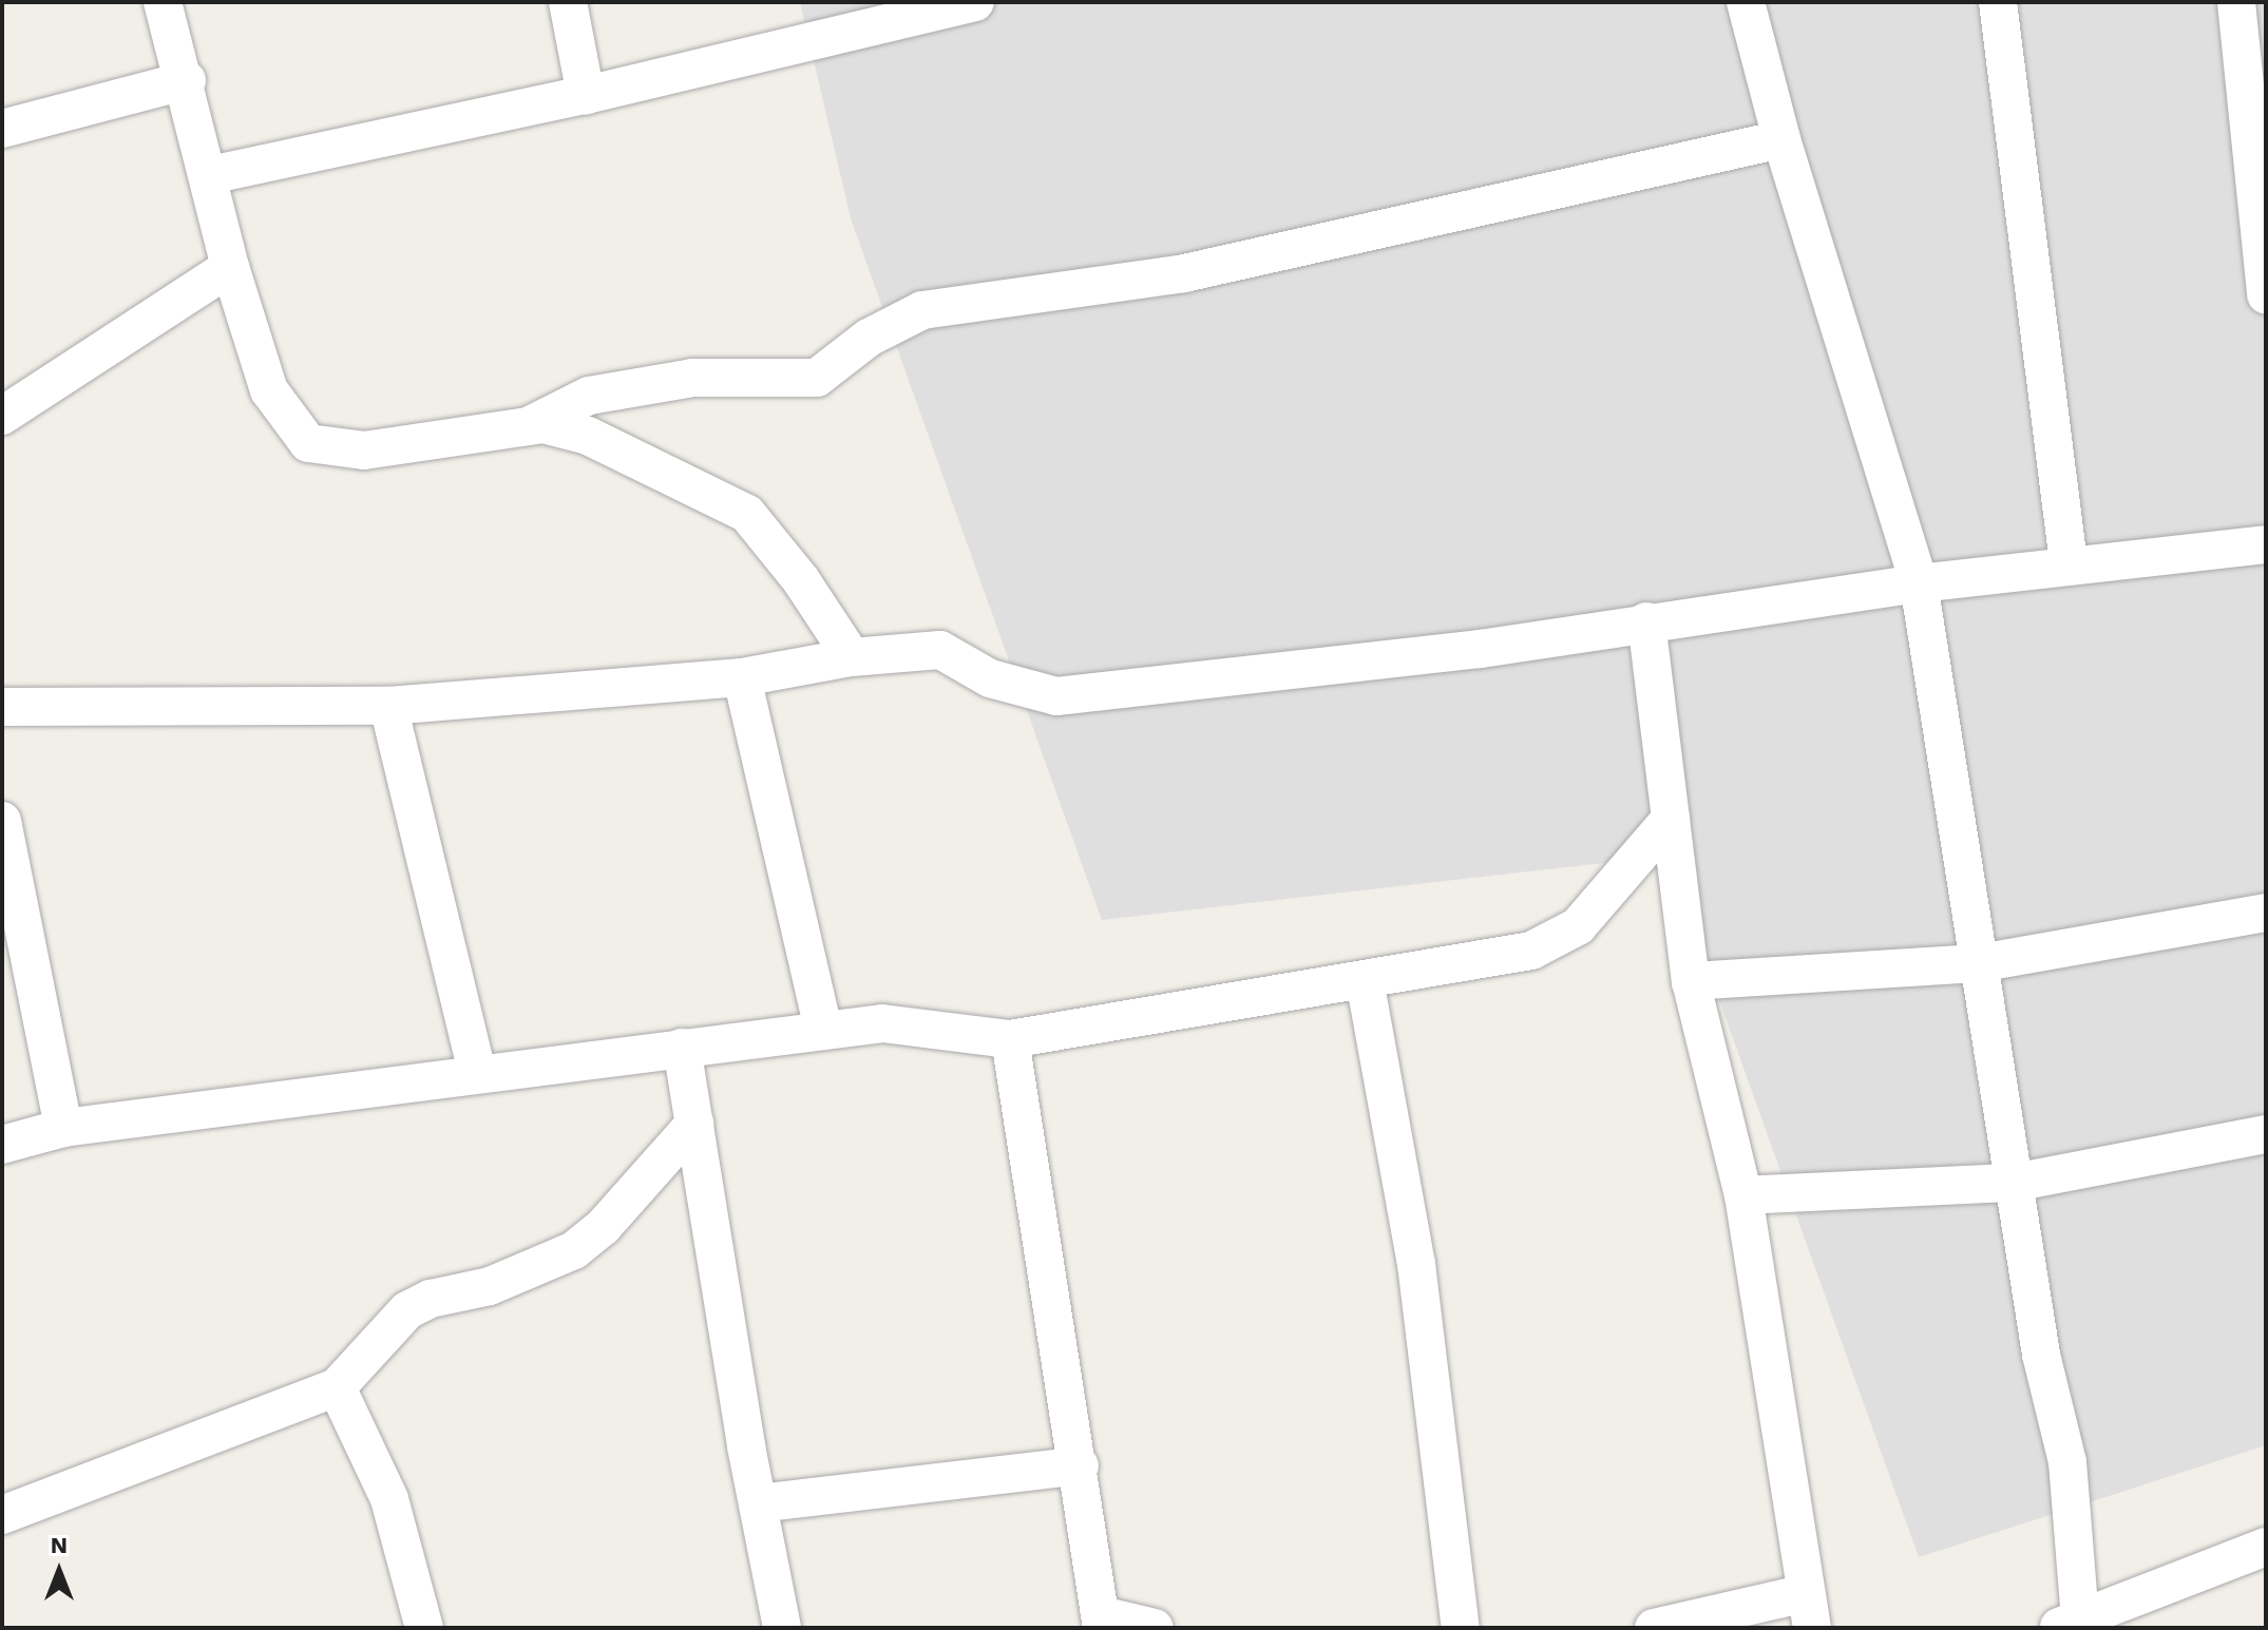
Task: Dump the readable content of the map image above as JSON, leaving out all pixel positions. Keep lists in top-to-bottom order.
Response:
{
  "north": "top"
}
